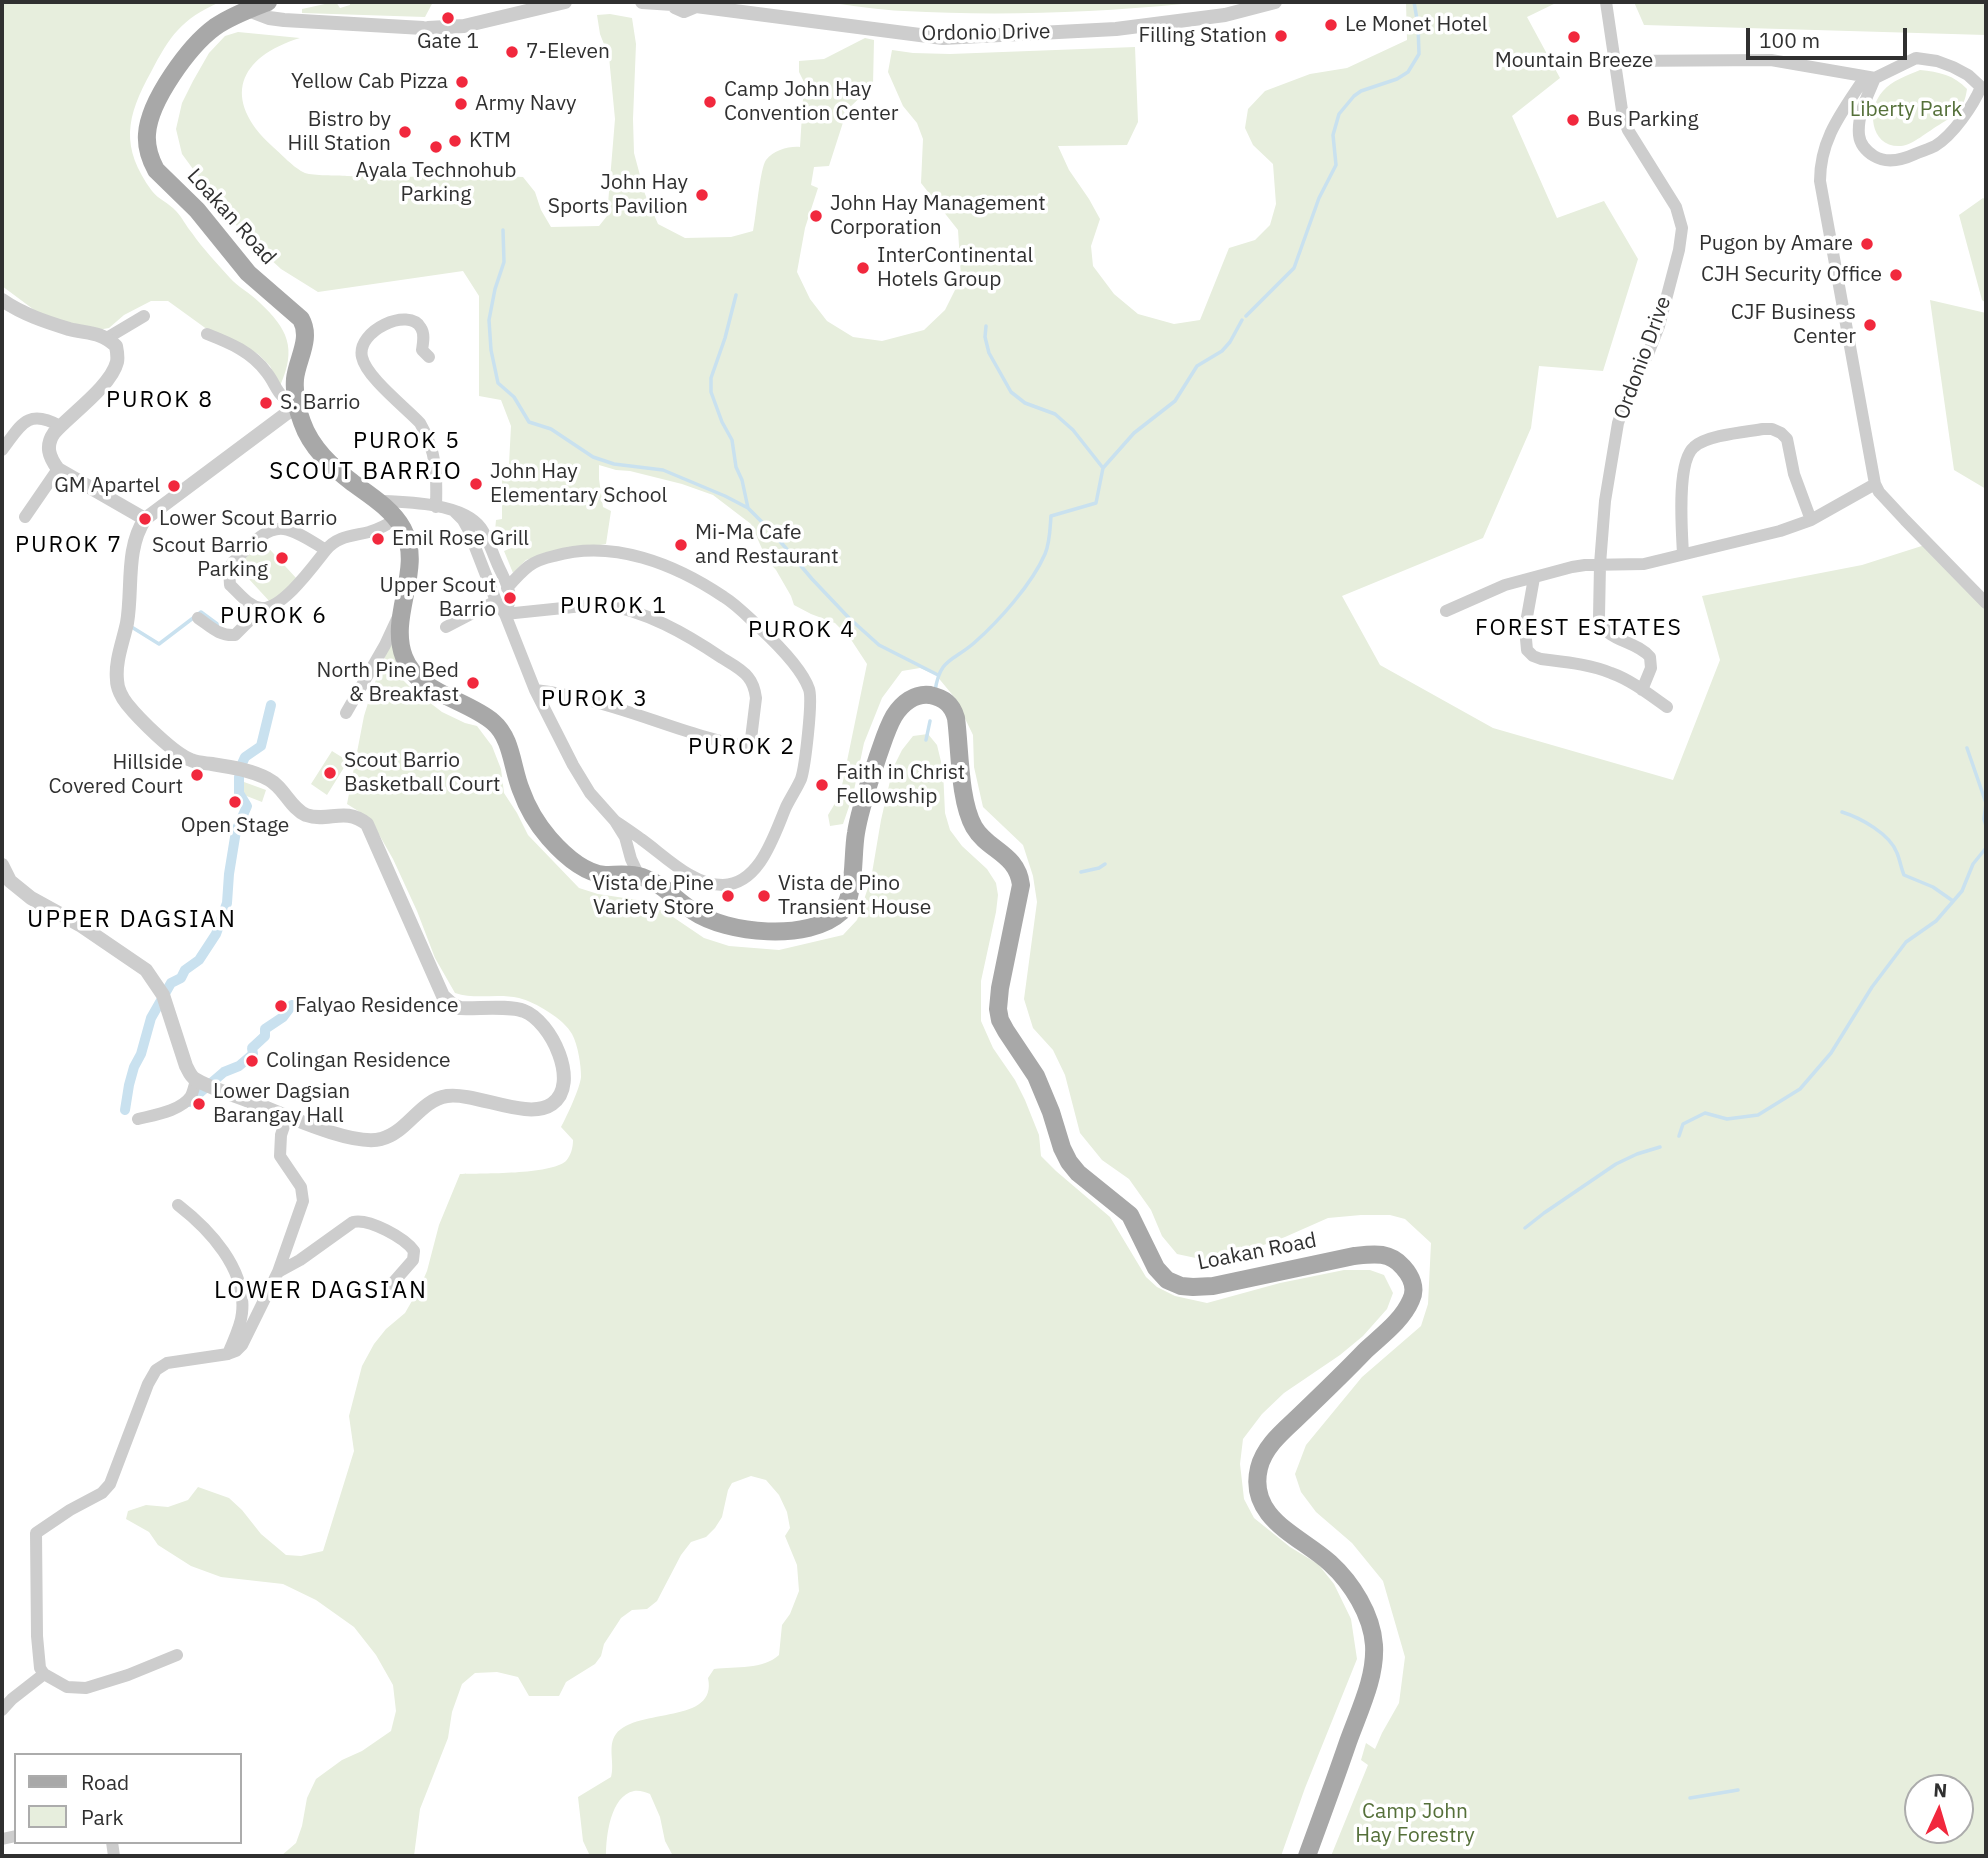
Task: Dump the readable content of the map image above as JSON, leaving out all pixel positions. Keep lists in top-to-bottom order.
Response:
{
  "streets": {
    "main road": ["Loakan Road"],
    "street": ["Ordonio Drive"]
  },
  "districts": [
    "PUROK 8",
    "PUROK 5",
    "SCOUT BARRIO",
    "PUROK 7",
    "PUROK 1",
    "PUROK 6",
    "FOREST ESTATES",
    "PUROK 4",
    "PUROK 3",
    "PUROK 2",
    "UPPER DAGSIAN",
    "LOWER DAGSIAN"
  ],
  "parks": ["Liberty Park", "Camp John Hay Forestry"],
  "places": [
    "Gate 1",
    "Le Monet Hotel",
    "Filling Station",
    "Mountain Breeze",
    "7-Eleven",
    "Yellow Cab Pizza",
    "Camp John Hay Convention Center",
    "Army Navy",
    "Bus Parking",
    "Bistro by Hill Station",
    "KTM",
    "Ayala Technohub Parking",
    "John Hay Sports Pavilion",
    "John Hay Management Corporation",
    "Pugon by Amare",
    "InterContinental Hotels Group",
    "CJH Security Office",
    "CJF Business Center",
    "S. Barrio",
    "John Hay Elementary School",
    "GM Apartel",
    "Lower Scout Barrio",
    "Emil Rose Grill",
    "Mi-Ma Cafe and Restaurant",
    "Scout Barrio Parking",
    "Upper Scout Barrio",
    "North Pine Bed & Breakfast",
    "Scout Barrio Basketball Court",
    "Hillside Covered Court",
    "Faith in Christ Fellowship",
    "Open Stage",
    "Vista de Pine Variety Store",
    "Vista de Pino Transient House",
    "Falyao Residence",
    "Colingan Residence",
    "Lower Dagsian Barangay Hall"
  ],
  "legend": ["Road", "Park"],
  "scale_bar": "100 m",
  "north": "top"
}
